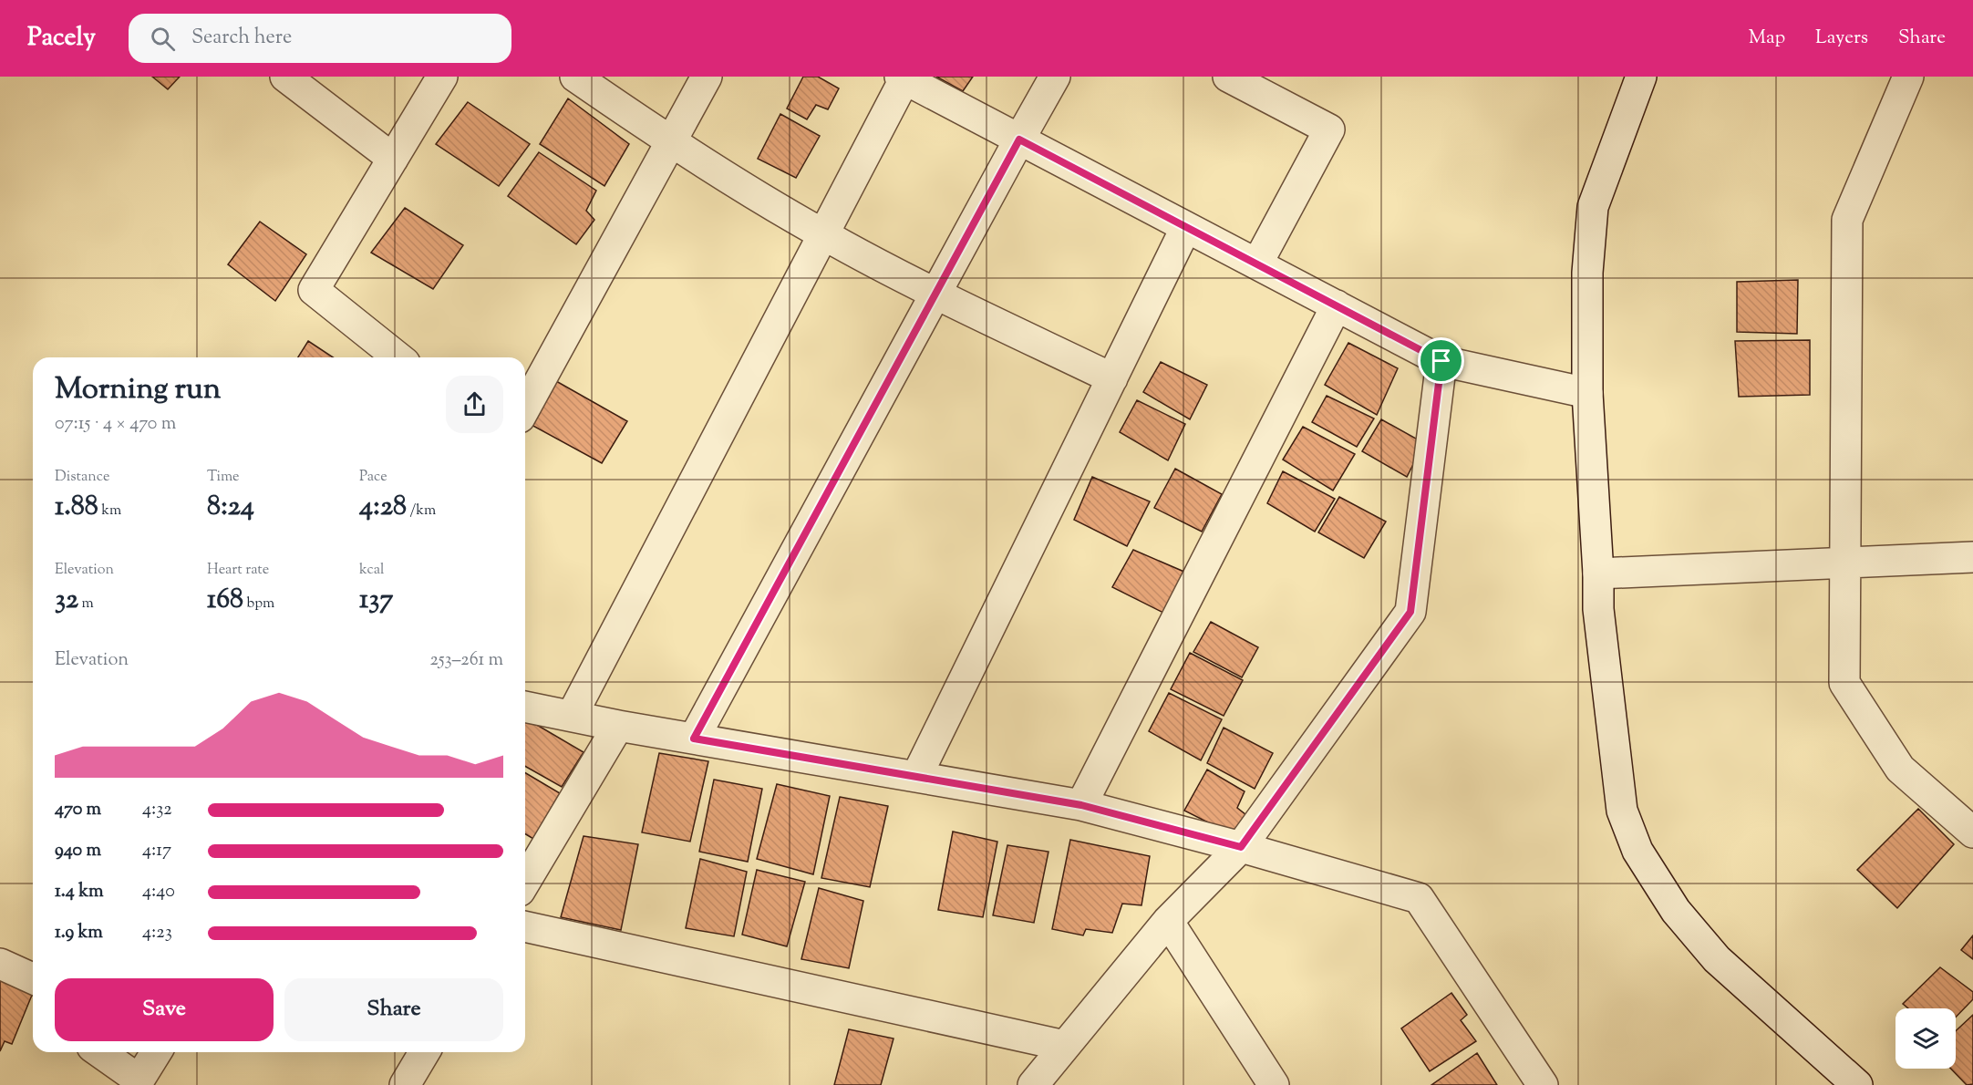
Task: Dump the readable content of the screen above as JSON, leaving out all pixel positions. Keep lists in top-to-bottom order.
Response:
{
  "page": {
    "header": "Pacely",
    "search": "Search here",
    "nav": ["Map", "Layers", "Share"],
    "heading": ["Morning run", "07:15 · 4 × 470 m"],
    "stats": [
      ["Distance", "1.88 km"],
      ["Time", "8:24"],
      ["Pace", "4:28 /km"],
      ["Elevation", "32 m"],
      ["Heart rate", "168 bpm"],
      ["kcal", "137"]
    ],
    "chart": ["Elevation", "253–261 m"],
    "list": [
      {
        "name": "470 m",
        "note": "4:32"
      },
      {
        "name": "940 m",
        "note": "4:17"
      },
      {
        "name": "1.4 km",
        "note": "4:40"
      },
      {
        "name": "1.9 km",
        "note": "4:23"
      }
    ],
    "buttons": ["Save", "Share"]
  }
}
